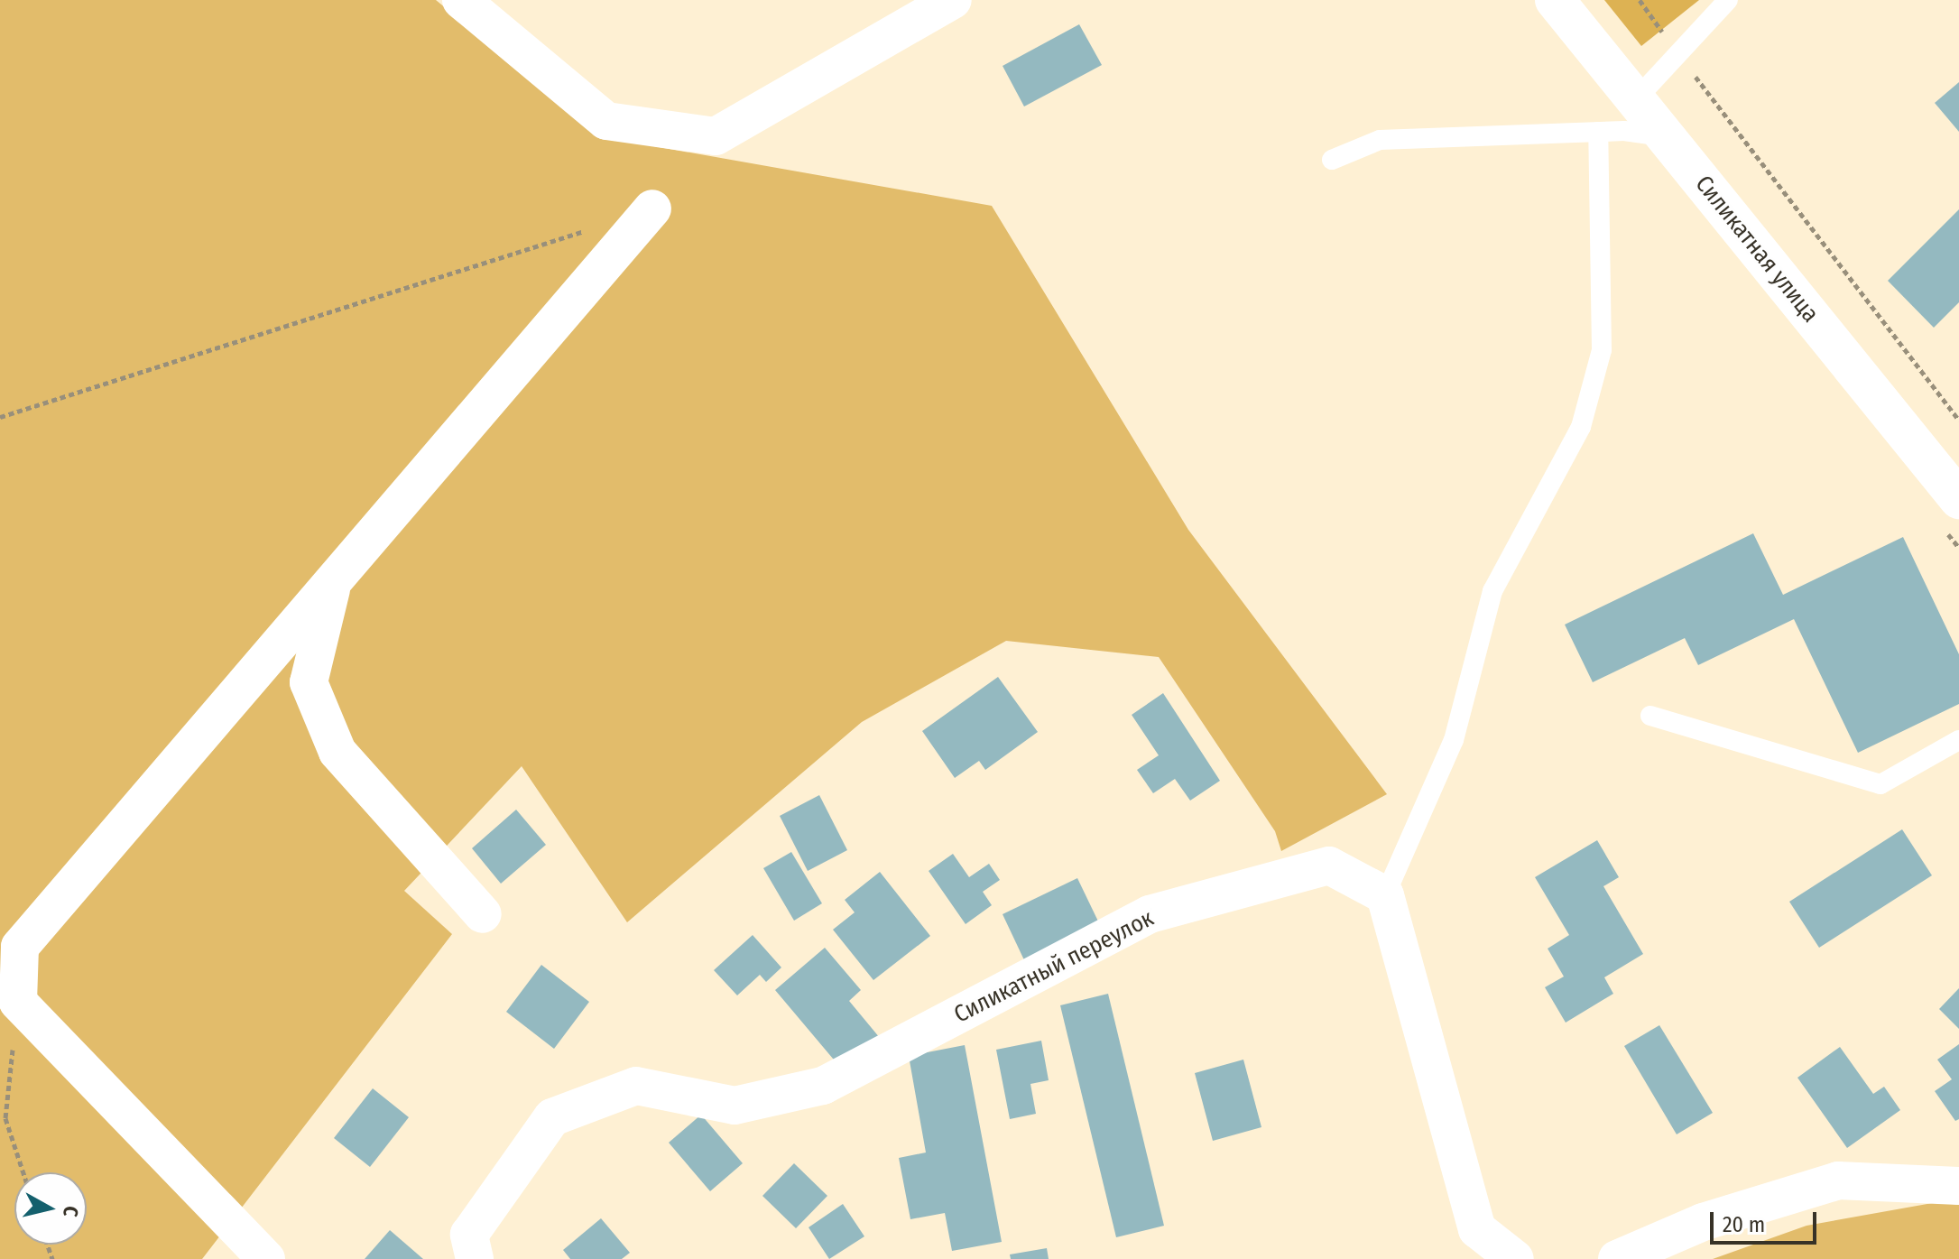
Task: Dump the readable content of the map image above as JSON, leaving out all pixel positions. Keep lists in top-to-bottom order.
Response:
{
  "streets": {
    "street": ["Силикатная улица", "Силикатный переулок"]
  },
  "scale_bar": "20 m",
  "north": "right"
}
